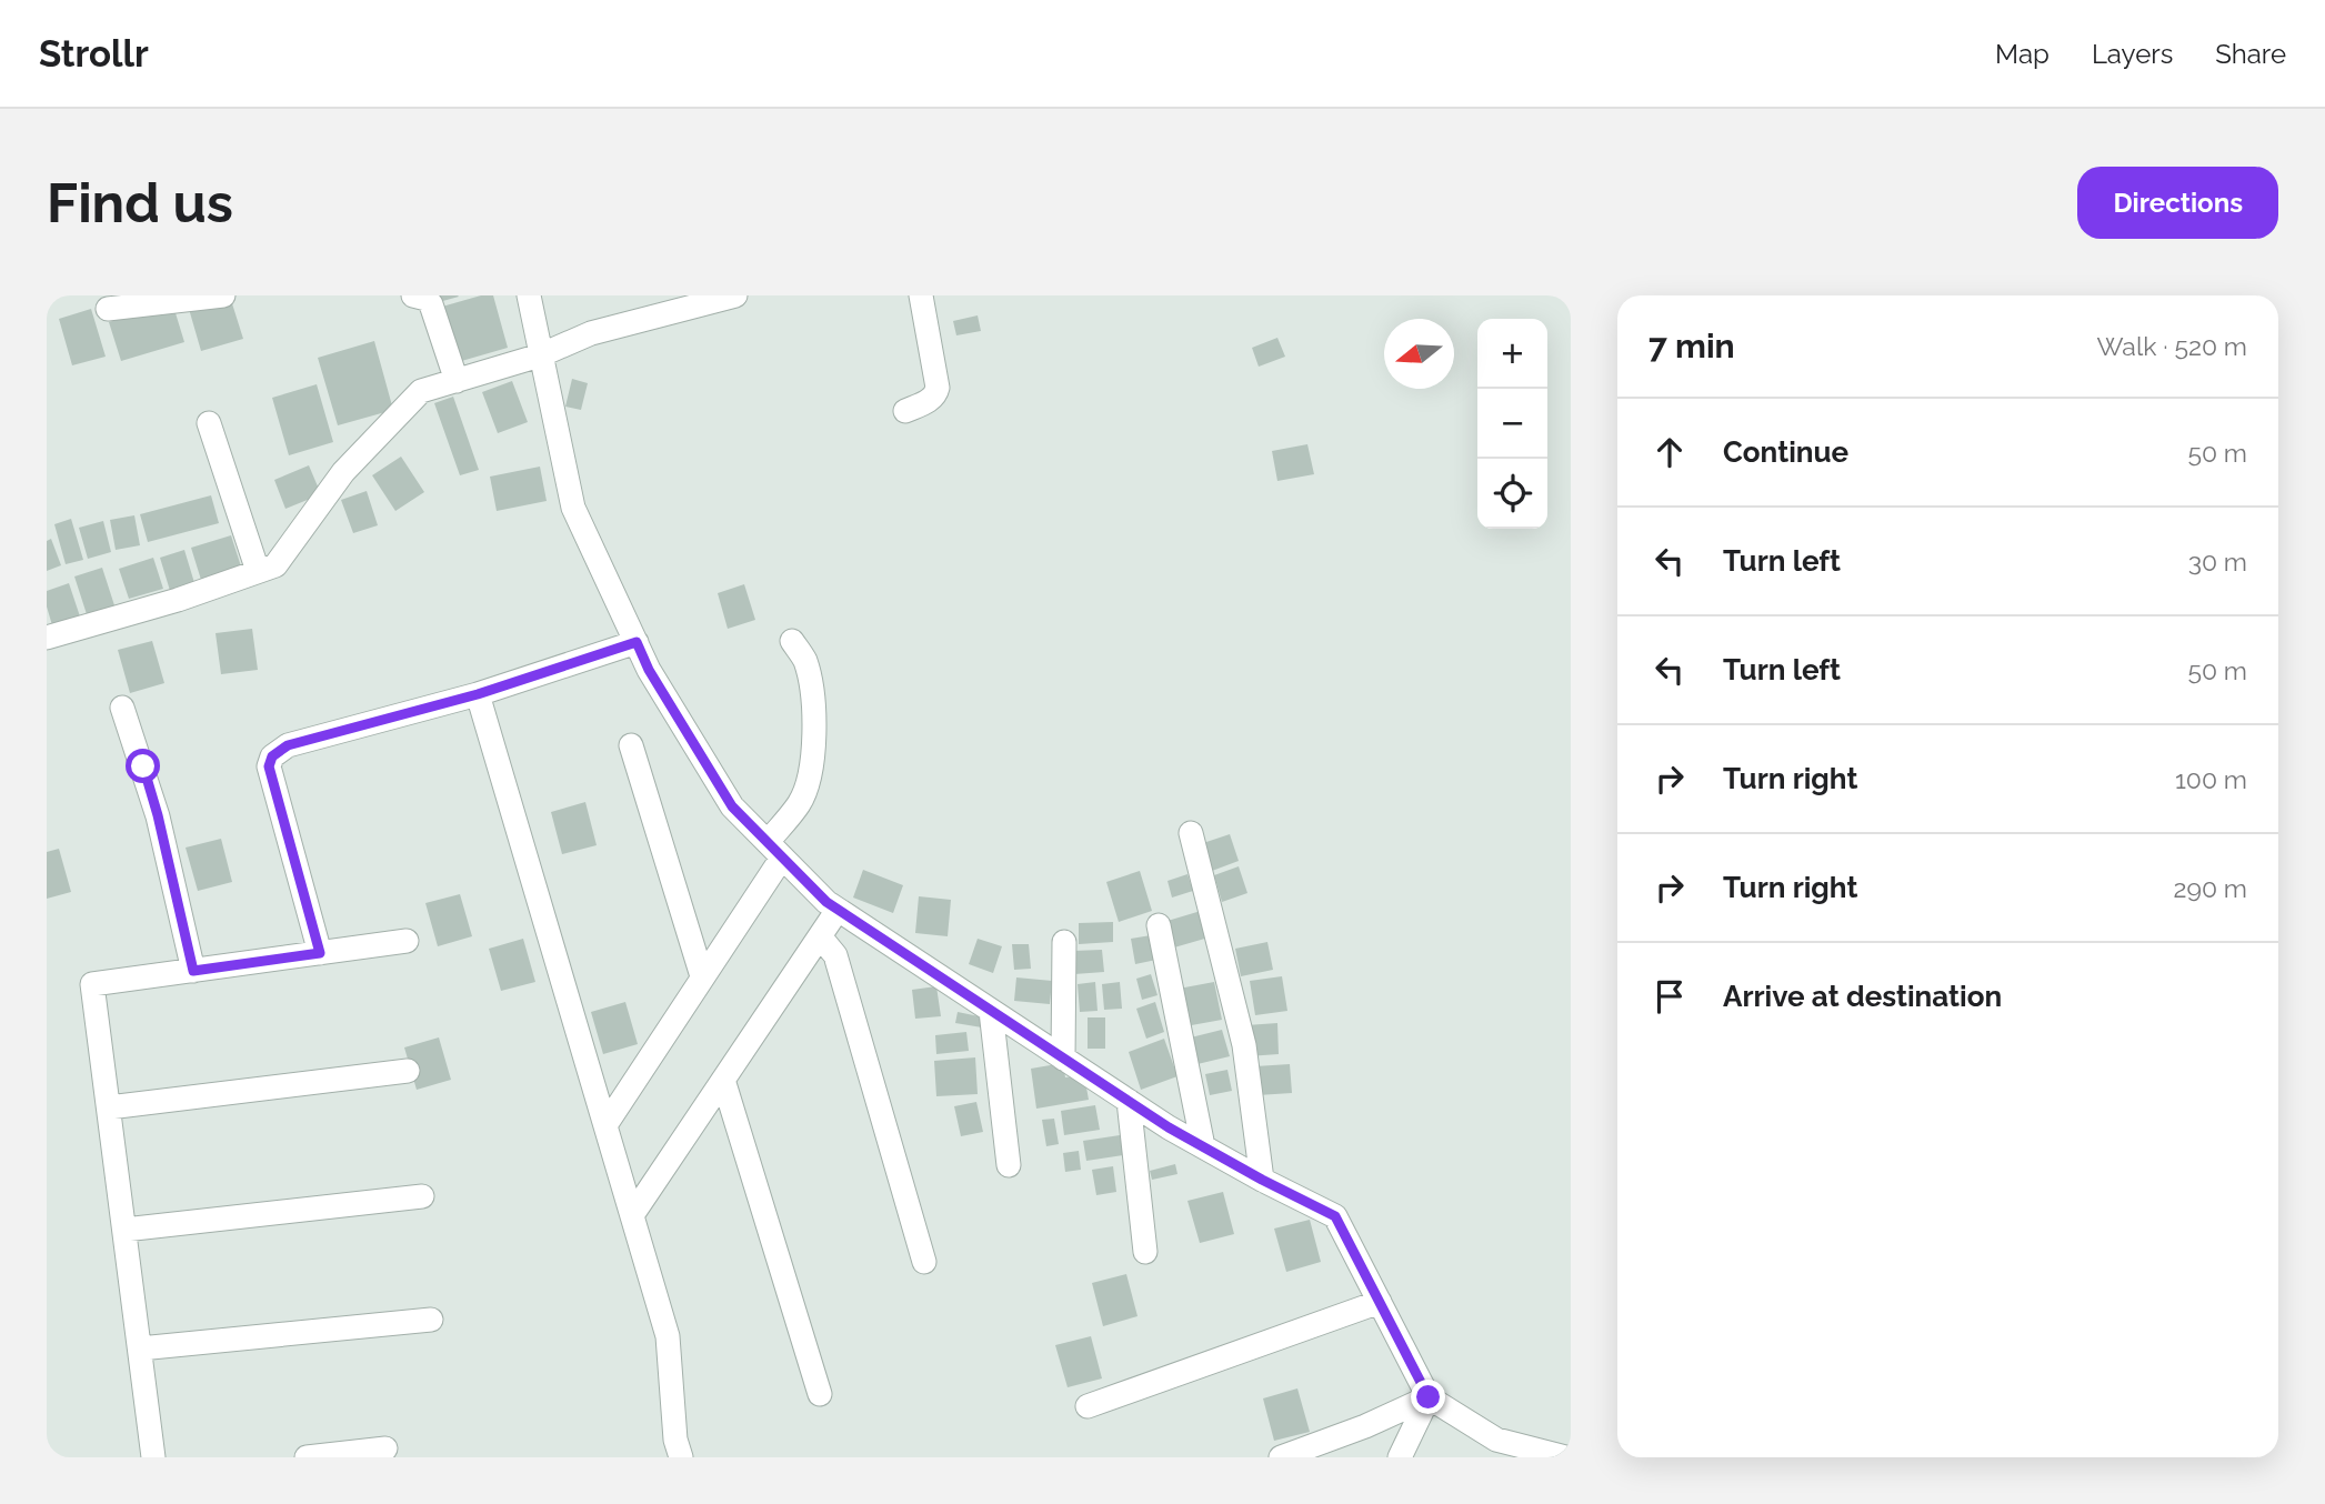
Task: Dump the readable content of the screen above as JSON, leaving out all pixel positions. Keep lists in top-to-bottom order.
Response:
{
  "north": "left",
  "page": {
    "header": "Strollr",
    "nav": ["Map", "Layers", "Share"],
    "buttons": "Directions",
    "title": "Find us",
    "heading": ["7 min", "Walk · 520 m"],
    "map_buttons": ["+", "−"],
    "list": [
      ["Continue", "50 m"],
      ["Turn left", "30 m"],
      ["Turn left", "50 m"],
      ["Turn right", "100 m"],
      ["Turn right", "290 m"],
      "Arrive at destination"
    ]
  }
}
